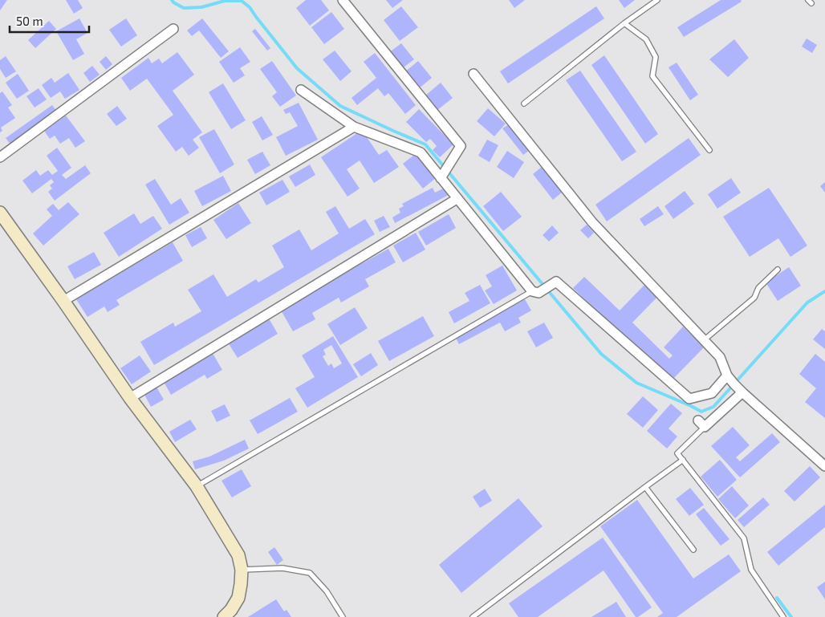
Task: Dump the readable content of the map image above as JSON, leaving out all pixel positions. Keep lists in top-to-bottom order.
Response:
{
  "scale_bar": "50 m"
}
